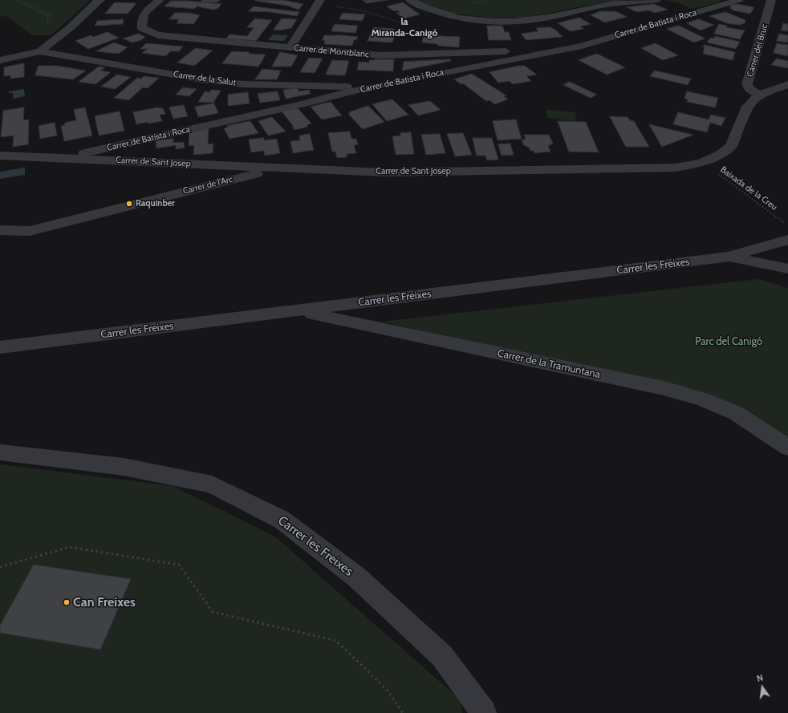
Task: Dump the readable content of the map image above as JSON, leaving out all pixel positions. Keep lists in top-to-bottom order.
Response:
{
  "streets": {
    "street": [
      "Carrer de Batista i Roca",
      "Carrer del Bruc",
      "Carrer de Montblanc",
      "Carrer de la Salut",
      "Carrer de Sant Josep",
      "Carrer de l'Arc",
      "Carrer les Freixes",
      "Carrer de la Tramuntana"
    ],
    "path": ["Baixada de la Creu"]
  },
  "crossings": [
    ["Carrer de Batista i Roca", "Carrer de Montblanc"],
    ["Carrer de Batista i Roca", "Carrer de la Salut"],
    ["Carrer de Batista i Roca", "Carrer de Sant Josep"],
    ["Carrer del Bruc", "Carrer de Sant Josep"],
    ["Carrer de Sant Josep", "Carrer de l'Arc"],
    ["Carrer de Sant Josep", "Baixada de la Creu"],
    ["Carrer les Freixes", "Carrer de la Tramuntana"]
  ],
  "districts": ["la Miranda-Canigó"],
  "parks": ["Parc del Canigó"],
  "places": ["Raquinber", "Can Freixes"],
  "north": "top"
}
